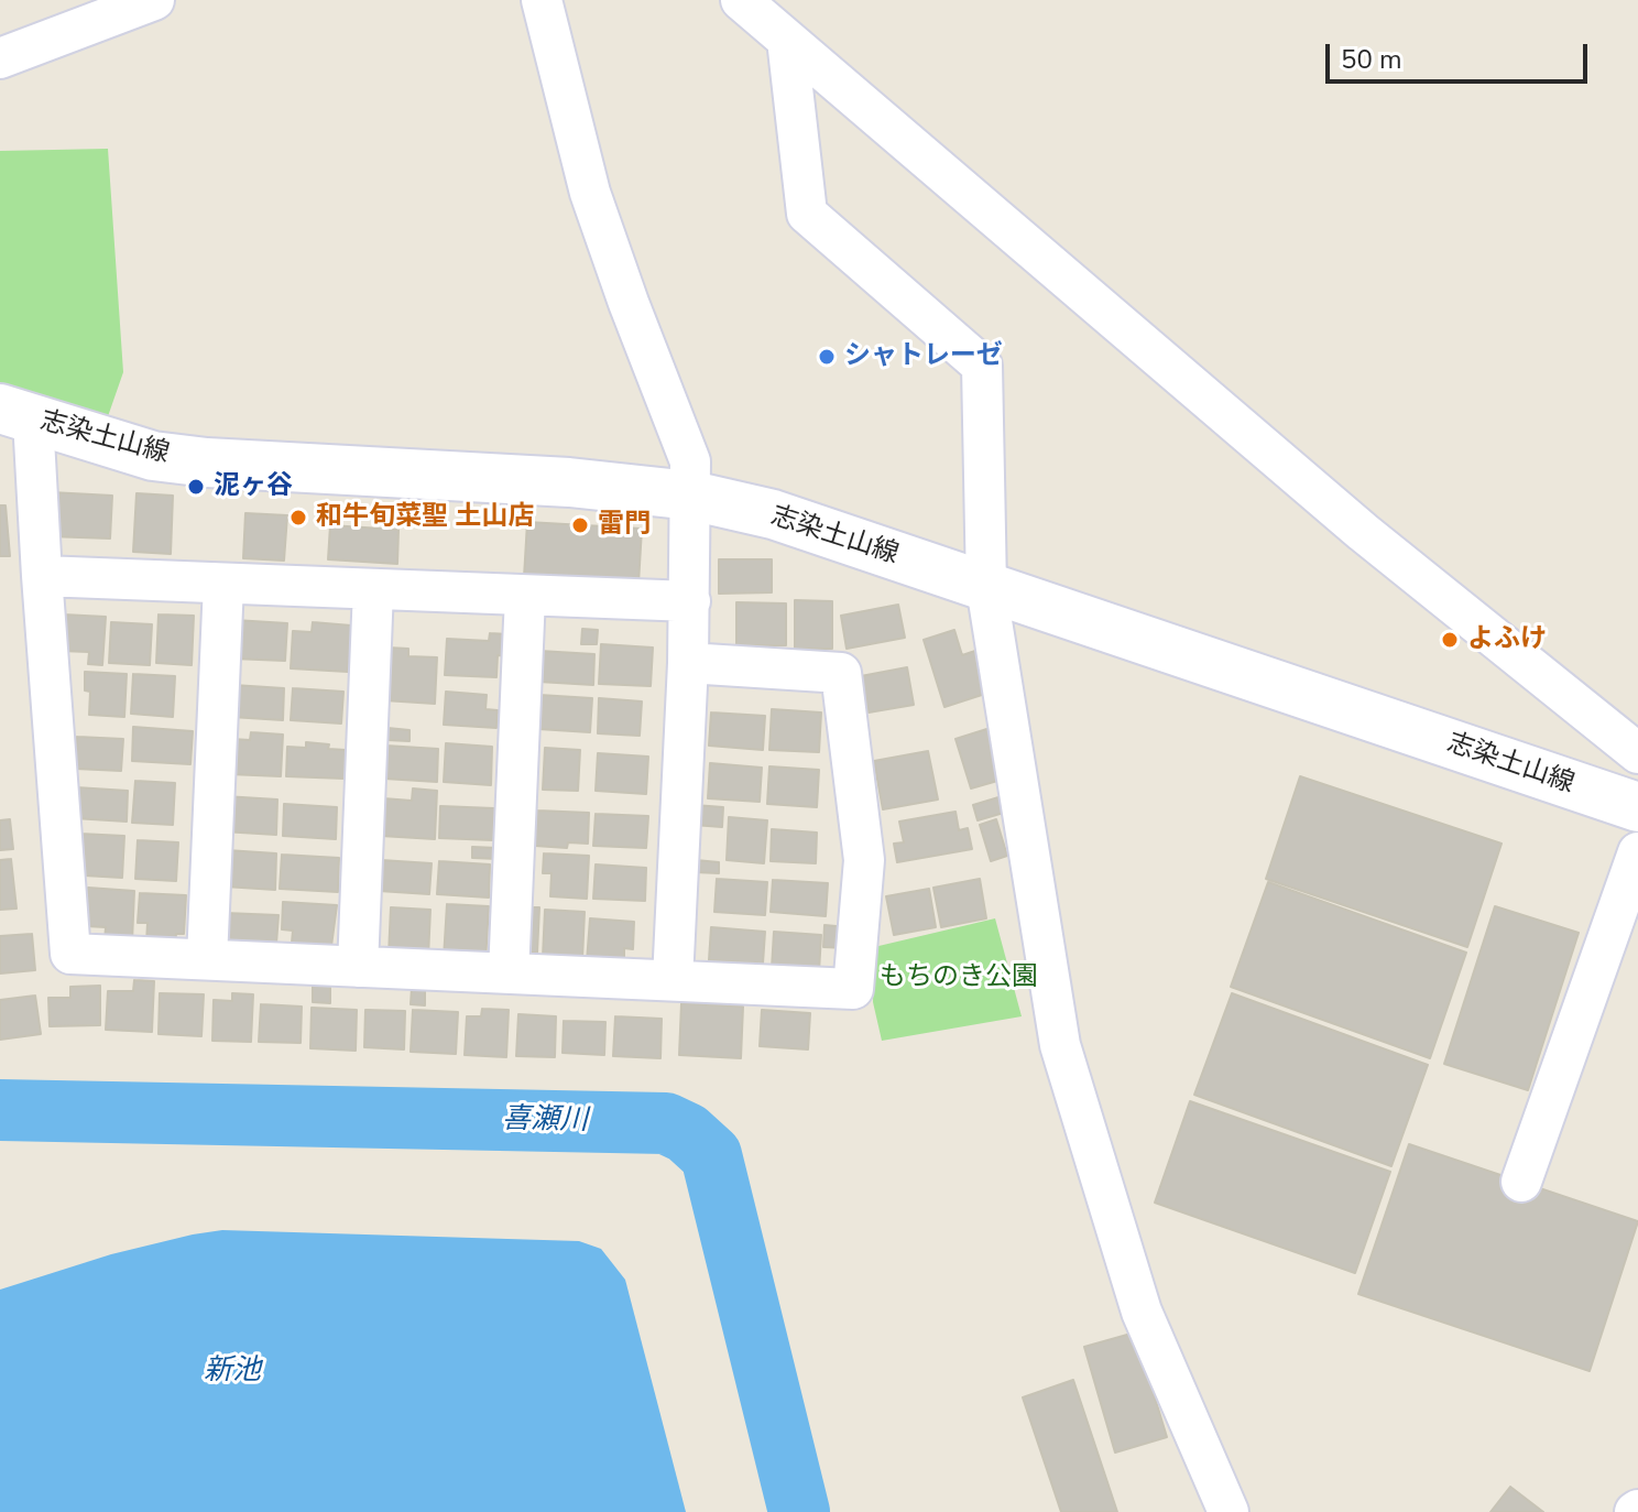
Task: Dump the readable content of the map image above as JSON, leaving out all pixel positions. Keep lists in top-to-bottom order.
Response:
{
  "streets": {
    "main road": ["志染土山線"]
  },
  "water": ["喜瀬川", "新池"],
  "parks": ["もちのき公園"],
  "places": [
    "シャトレーゼ",
    "泥ヶ谷",
    "和牛旬菜聖 土山店",
    "雷門",
    "よふけ"
  ],
  "scale_bar": "50 m"
}
